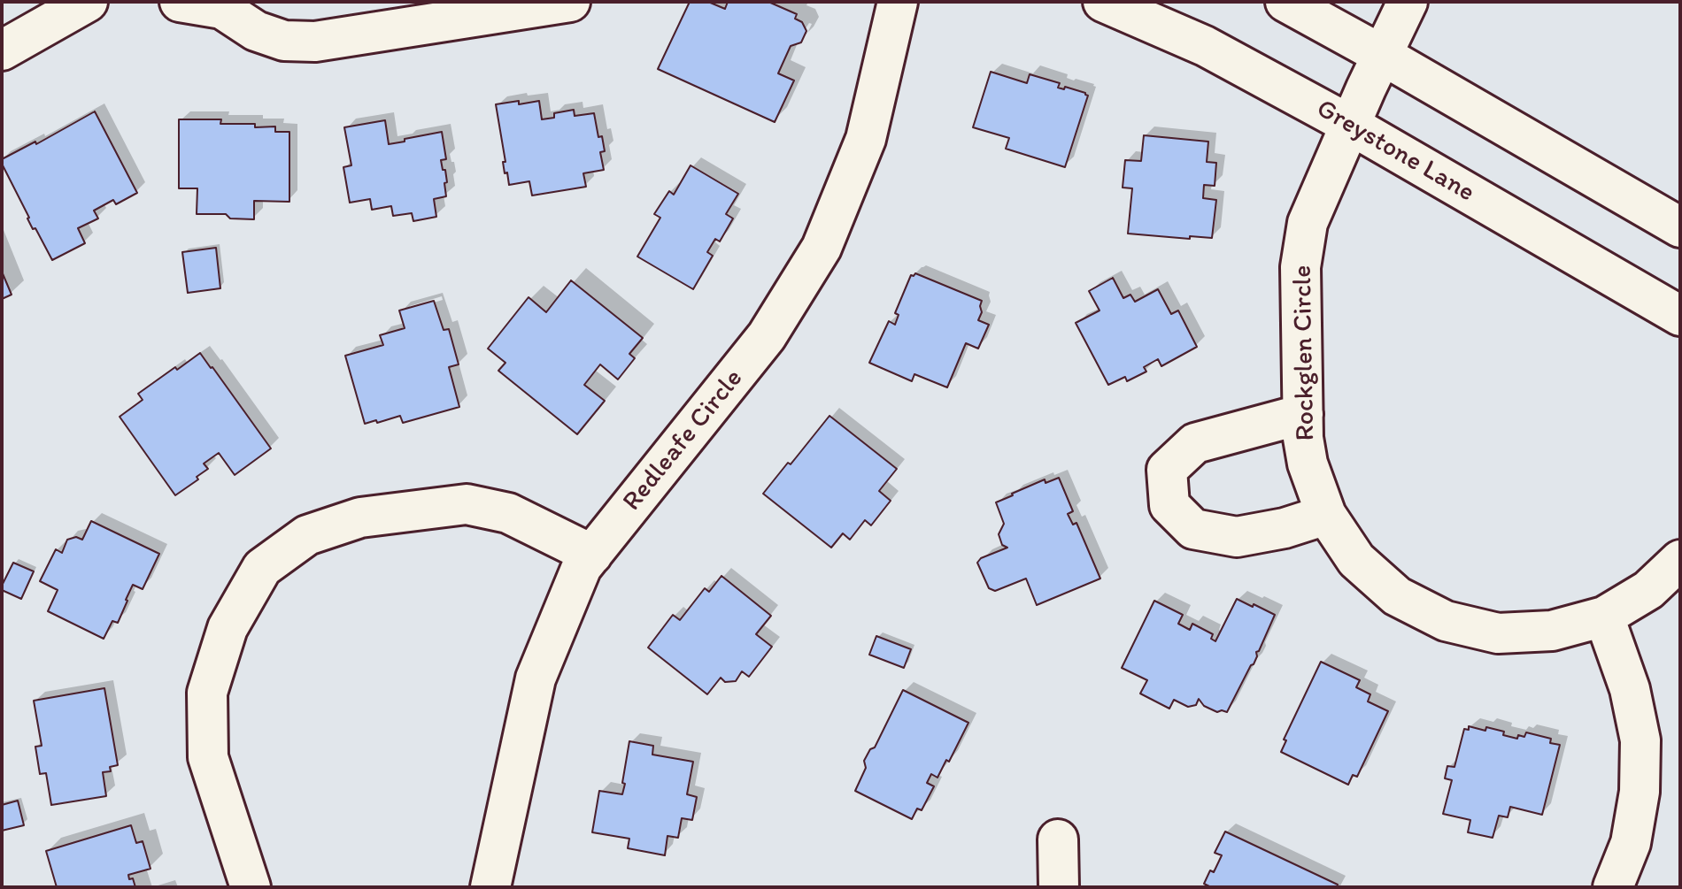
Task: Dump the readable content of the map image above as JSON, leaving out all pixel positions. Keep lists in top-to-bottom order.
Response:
{
  "streets": {
    "street": ["Greystone Lane", "Rockglen Circle", "Redleafe Circle"]
  },
  "crossings": [
    ["Greystone Lane", "Rockglen Circle"]
  ]
}
